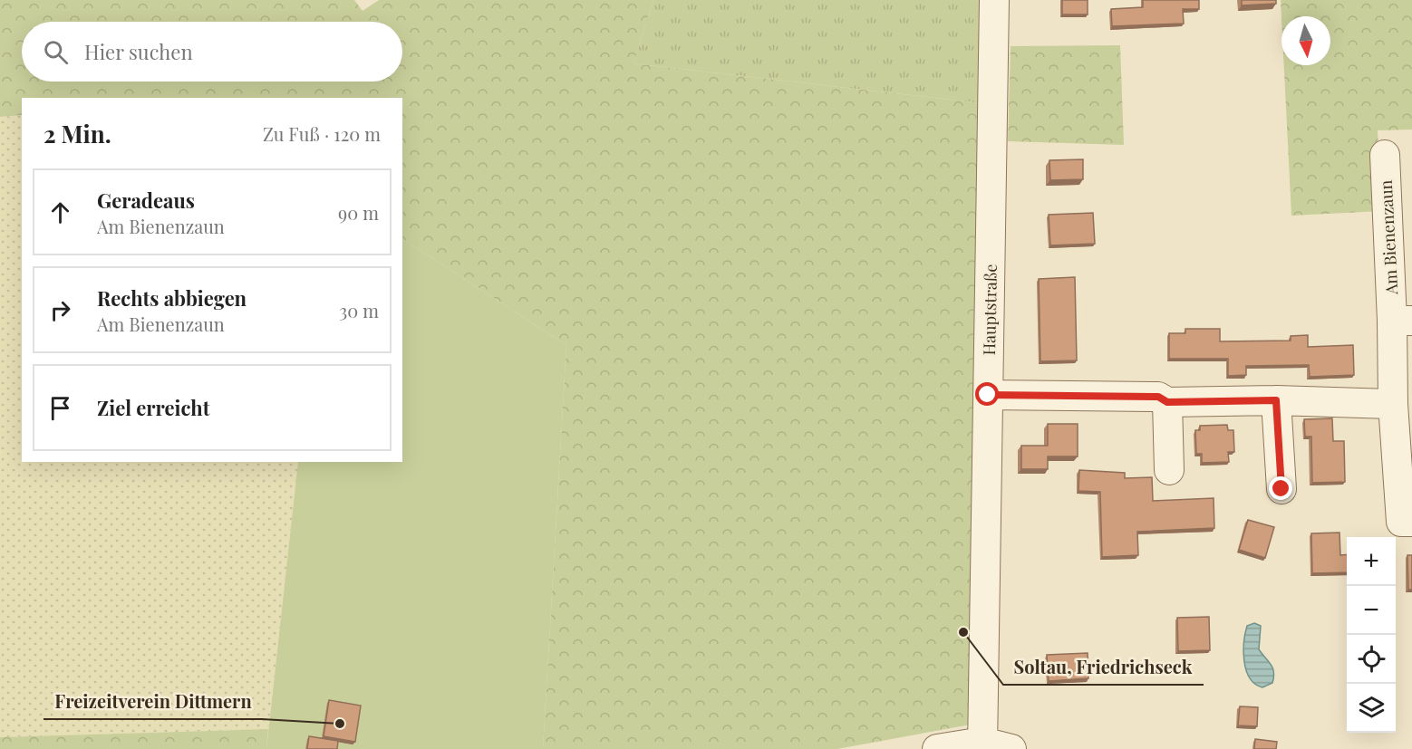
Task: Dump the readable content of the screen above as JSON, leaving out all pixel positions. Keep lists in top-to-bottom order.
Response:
{
  "streets": {
    "street": ["Am Bienenzaun", "Hauptstraße"]
  },
  "places": ["Soltau, Friedrichseck", "Freizeitverein Dittmern"],
  "north": "bottom",
  "page": {
    "search": "Hier suchen",
    "heading": ["2 Min.", "Zu Fuß · 120 m"],
    "list": [
      ["Geradeaus", "Am Bienenzaun", "90 m"],
      ["Rechts abbiegen", "Am Bienenzaun", "30 m"],
      "Ziel erreicht"
    ],
    "map_buttons": ["+", "−"]
  }
}
